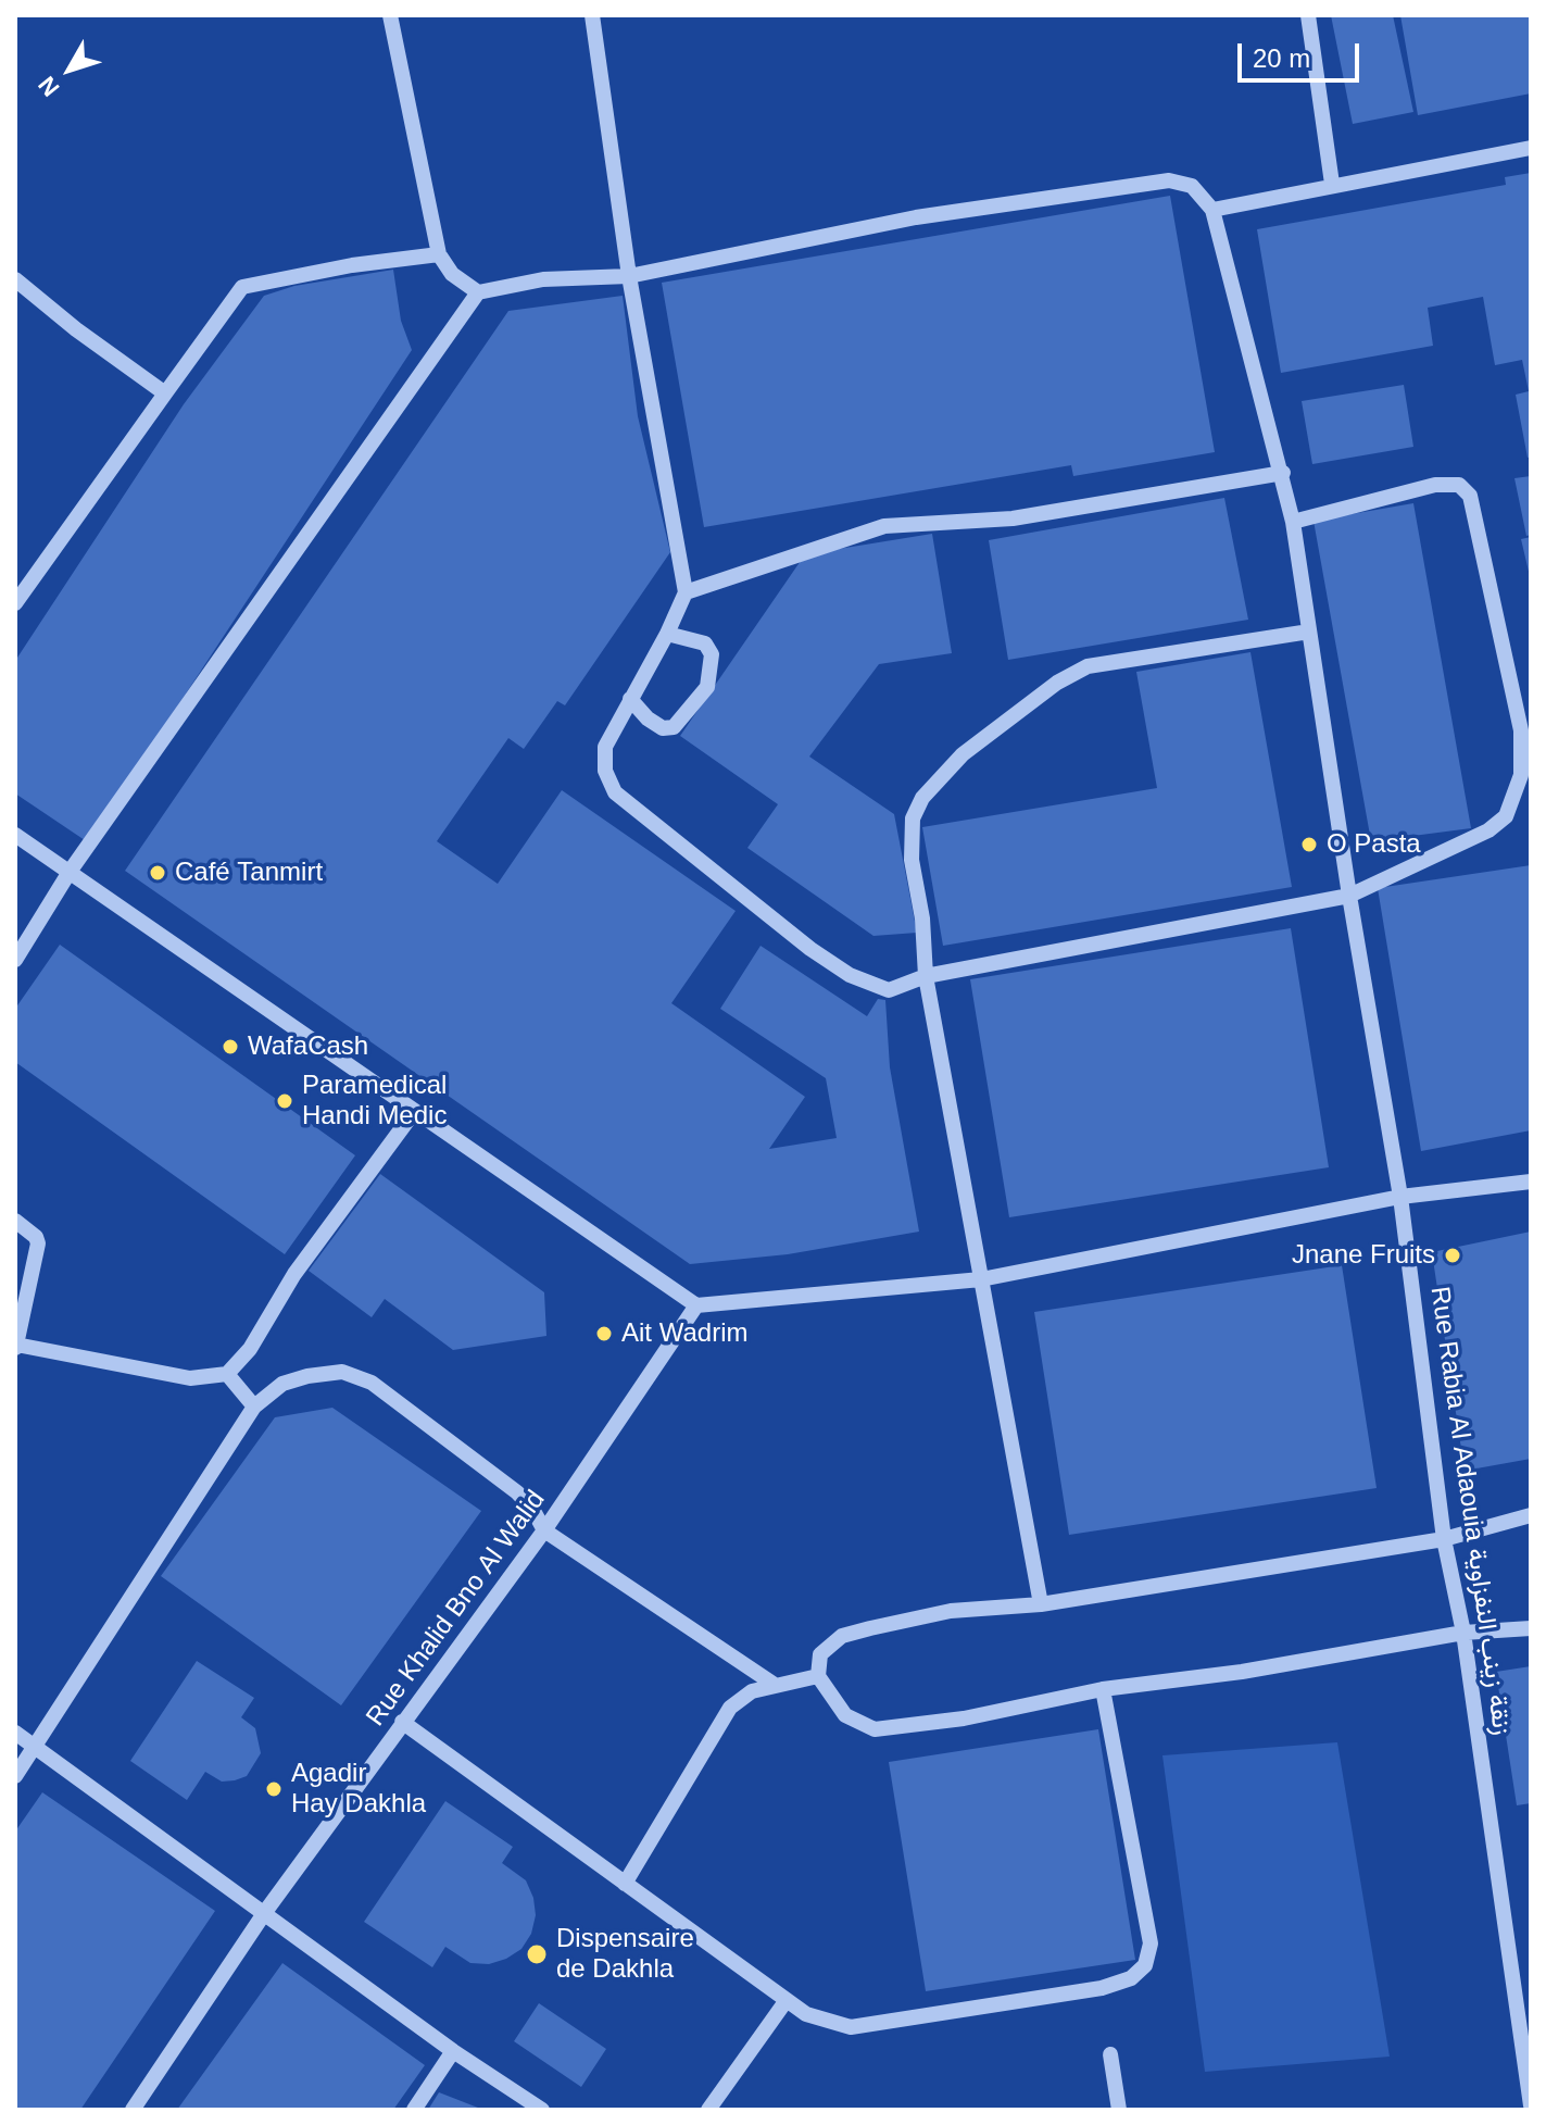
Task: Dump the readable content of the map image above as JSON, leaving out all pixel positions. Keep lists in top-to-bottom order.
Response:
{
  "streets": {
    "street": ["Rue Rabia Al Adaouia زنقة زينب النفزاوية", "Rue Khalid Bno Al Walid"]
  },
  "places": [
    "O Pasta",
    "Café Tanmirt",
    "WafaCash",
    "Paramedical Handi Medic",
    "Jnane Fruits",
    "Ait Wadrim",
    "Agadir Hay Dakhla",
    "Dispensaire de Dakhla"
  ],
  "scale_bar": "20 m",
  "north": "bottom left"
}
